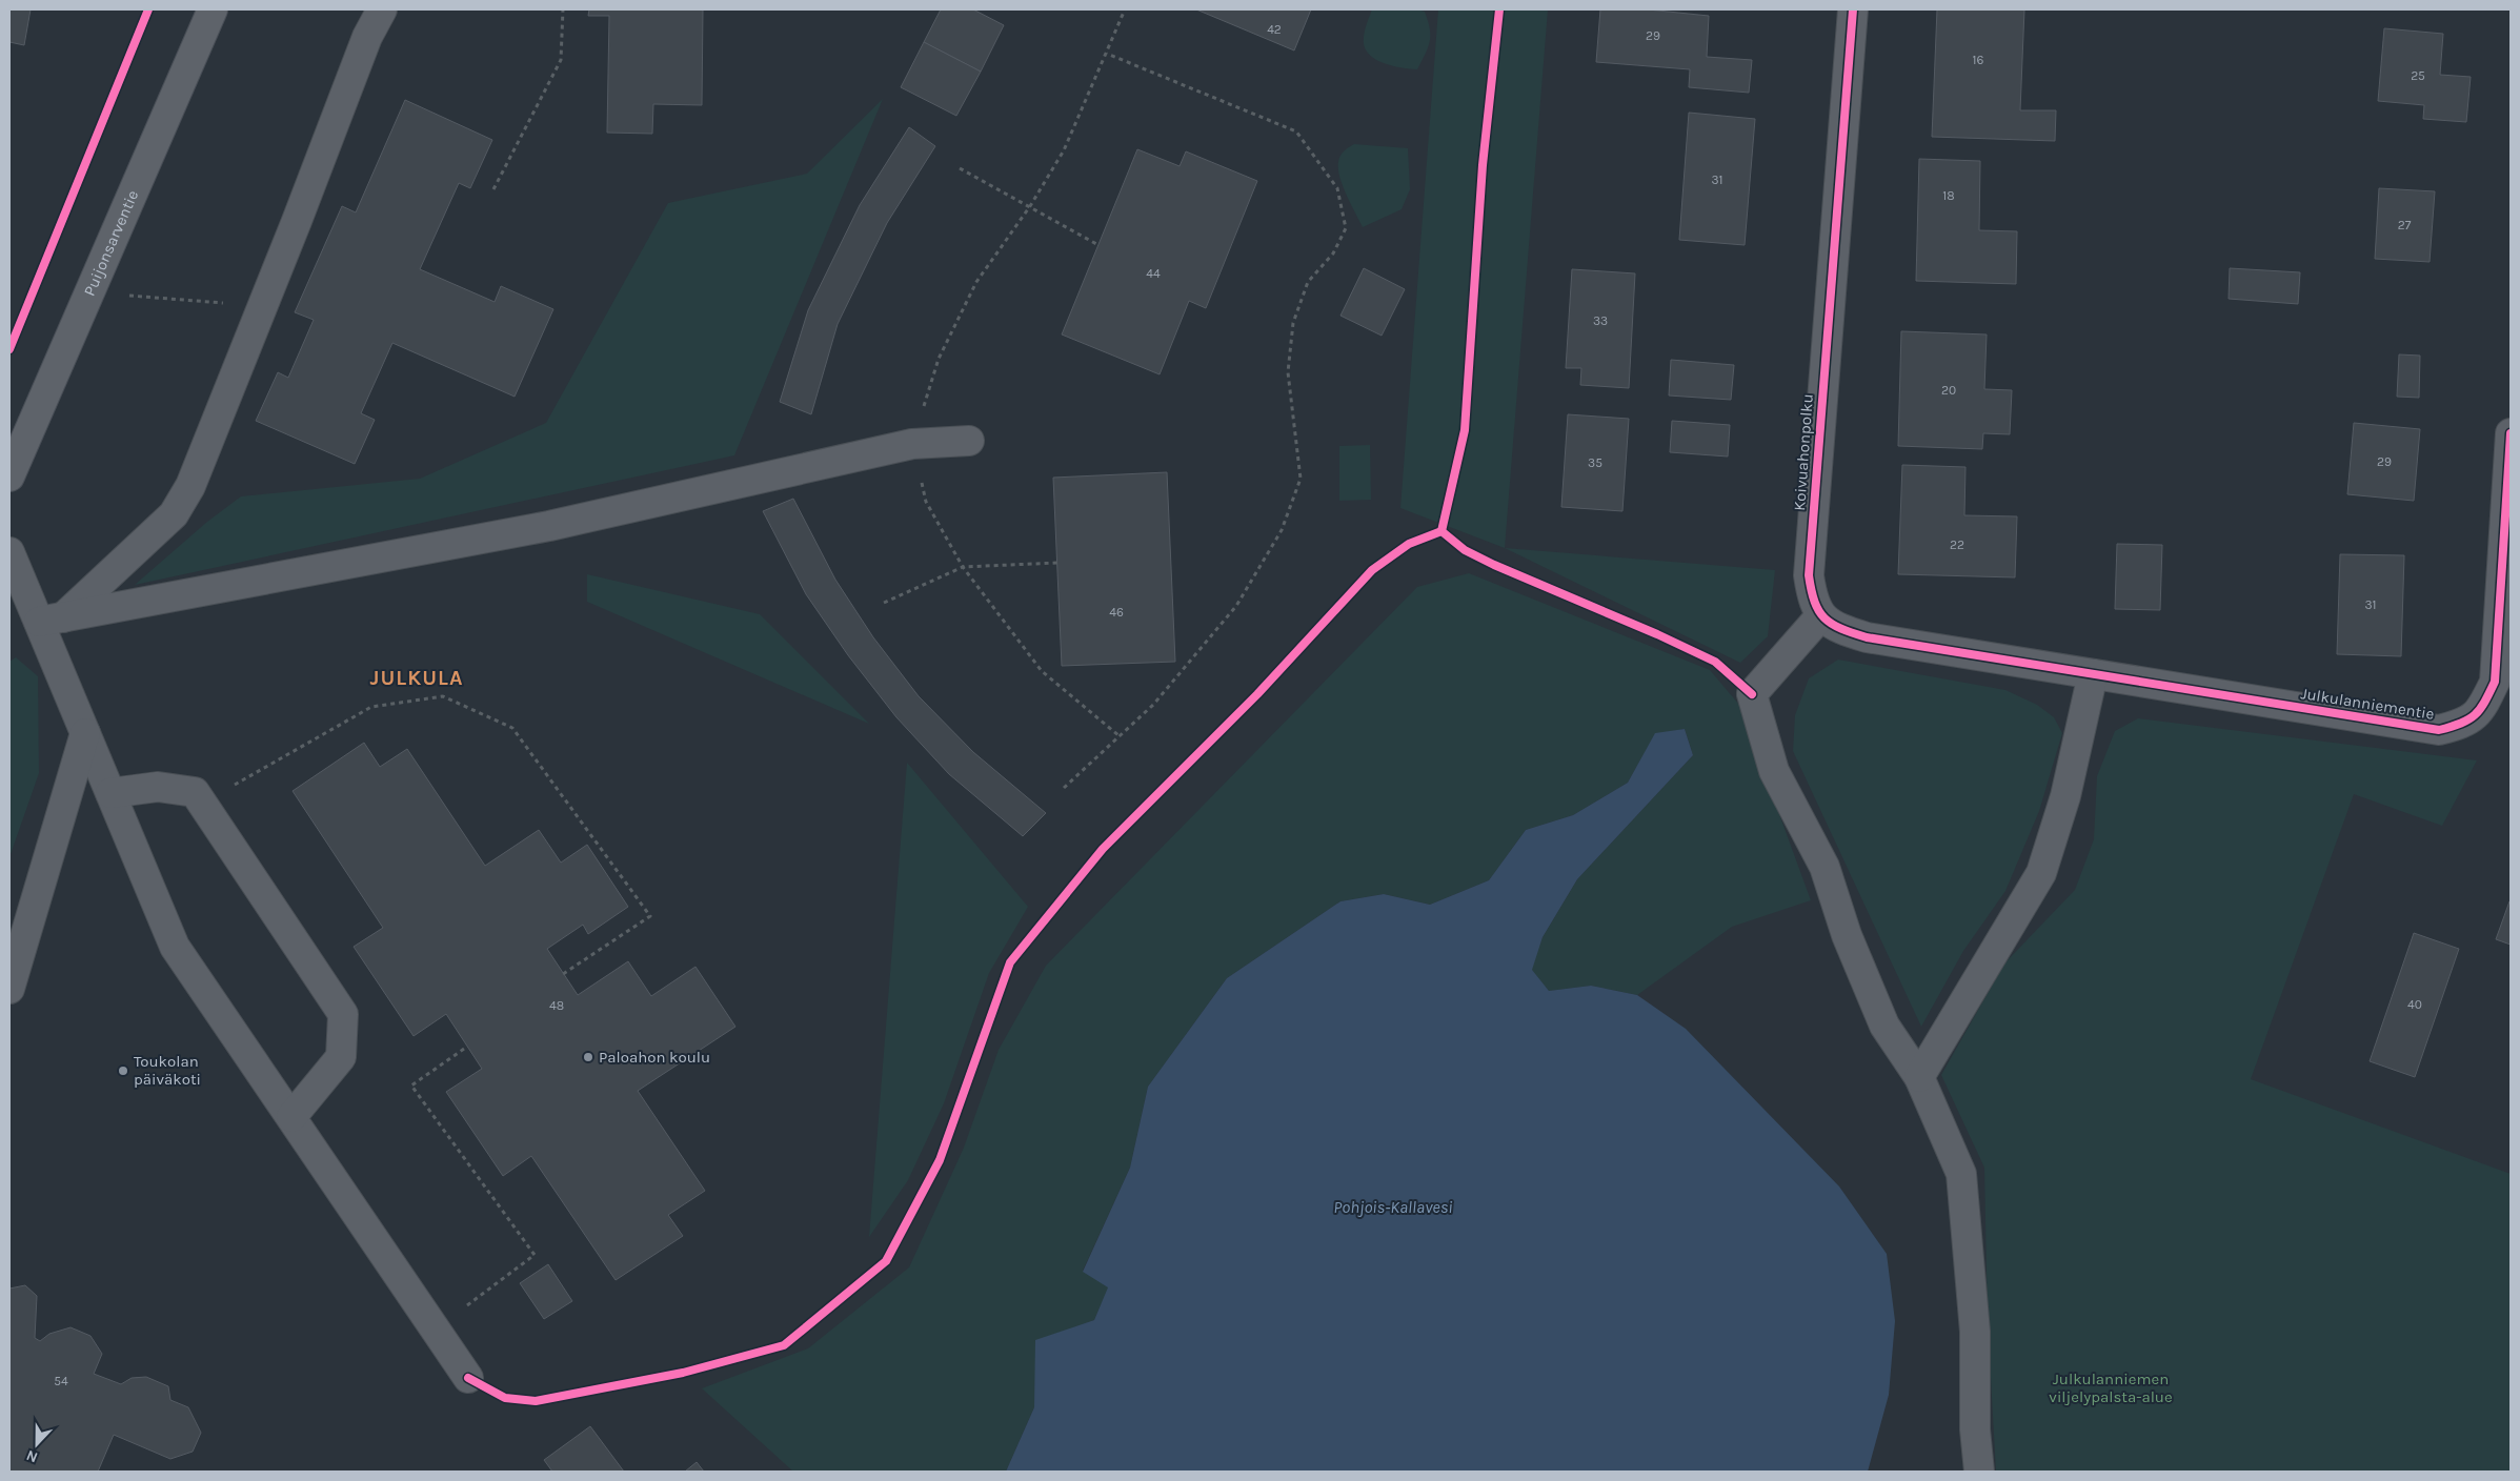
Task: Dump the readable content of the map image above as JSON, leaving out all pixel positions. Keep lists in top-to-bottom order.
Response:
{
  "streets": {
    "main road": ["Puijonsarventie"],
    "street": ["Koivuahonpolku", "Julkulanniementie"]
  },
  "districts": ["JULKULA"],
  "water": ["Pohjois-Kallavesi"],
  "parks": ["Julkulanniemen viljelypalsta-alue"],
  "places": ["Paloahon koulu", "Toukolan päiväkoti"],
  "house_numbers": [
    "42",
    "29",
    "16",
    "25",
    "31",
    "18",
    "27",
    "44",
    "33",
    "20",
    "29",
    "35",
    "22",
    "31",
    "46",
    "40",
    "48",
    "54"
  ],
  "north": "bottom"
}
